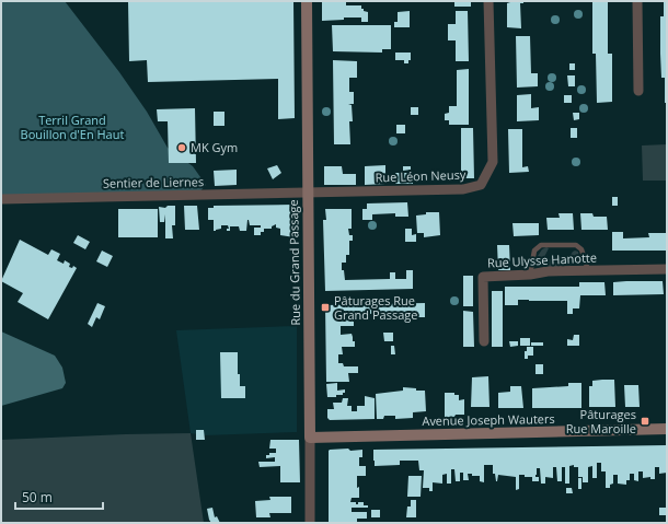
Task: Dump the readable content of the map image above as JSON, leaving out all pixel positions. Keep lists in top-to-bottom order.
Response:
{
  "streets": {
    "street": [
      "Rue Léon Neusy",
      "Sentier de Liernes",
      "Rue Ulysse Hanotte",
      "Rue du Grand Passage",
      "Avenue Joseph Wauters"
    ]
  },
  "crossings": [
    ["Rue Léon Neusy", "Sentier de Liernes"],
    ["Rue Léon Neusy", "Rue du Grand Passage"],
    ["Sentier de Liernes", "Rue du Grand Passage"],
    ["Rue du Grand Passage", "Avenue Joseph Wauters"]
  ],
  "parks": ["Terril Grand Bouillon d'En Haut"],
  "places": {
    "other": ["MK Gym"],
    "transit": ["Pâturages Rue Grand Passage", "Pâturages Rue Maroille"]
  },
  "scale_bar": "50 m"
}
